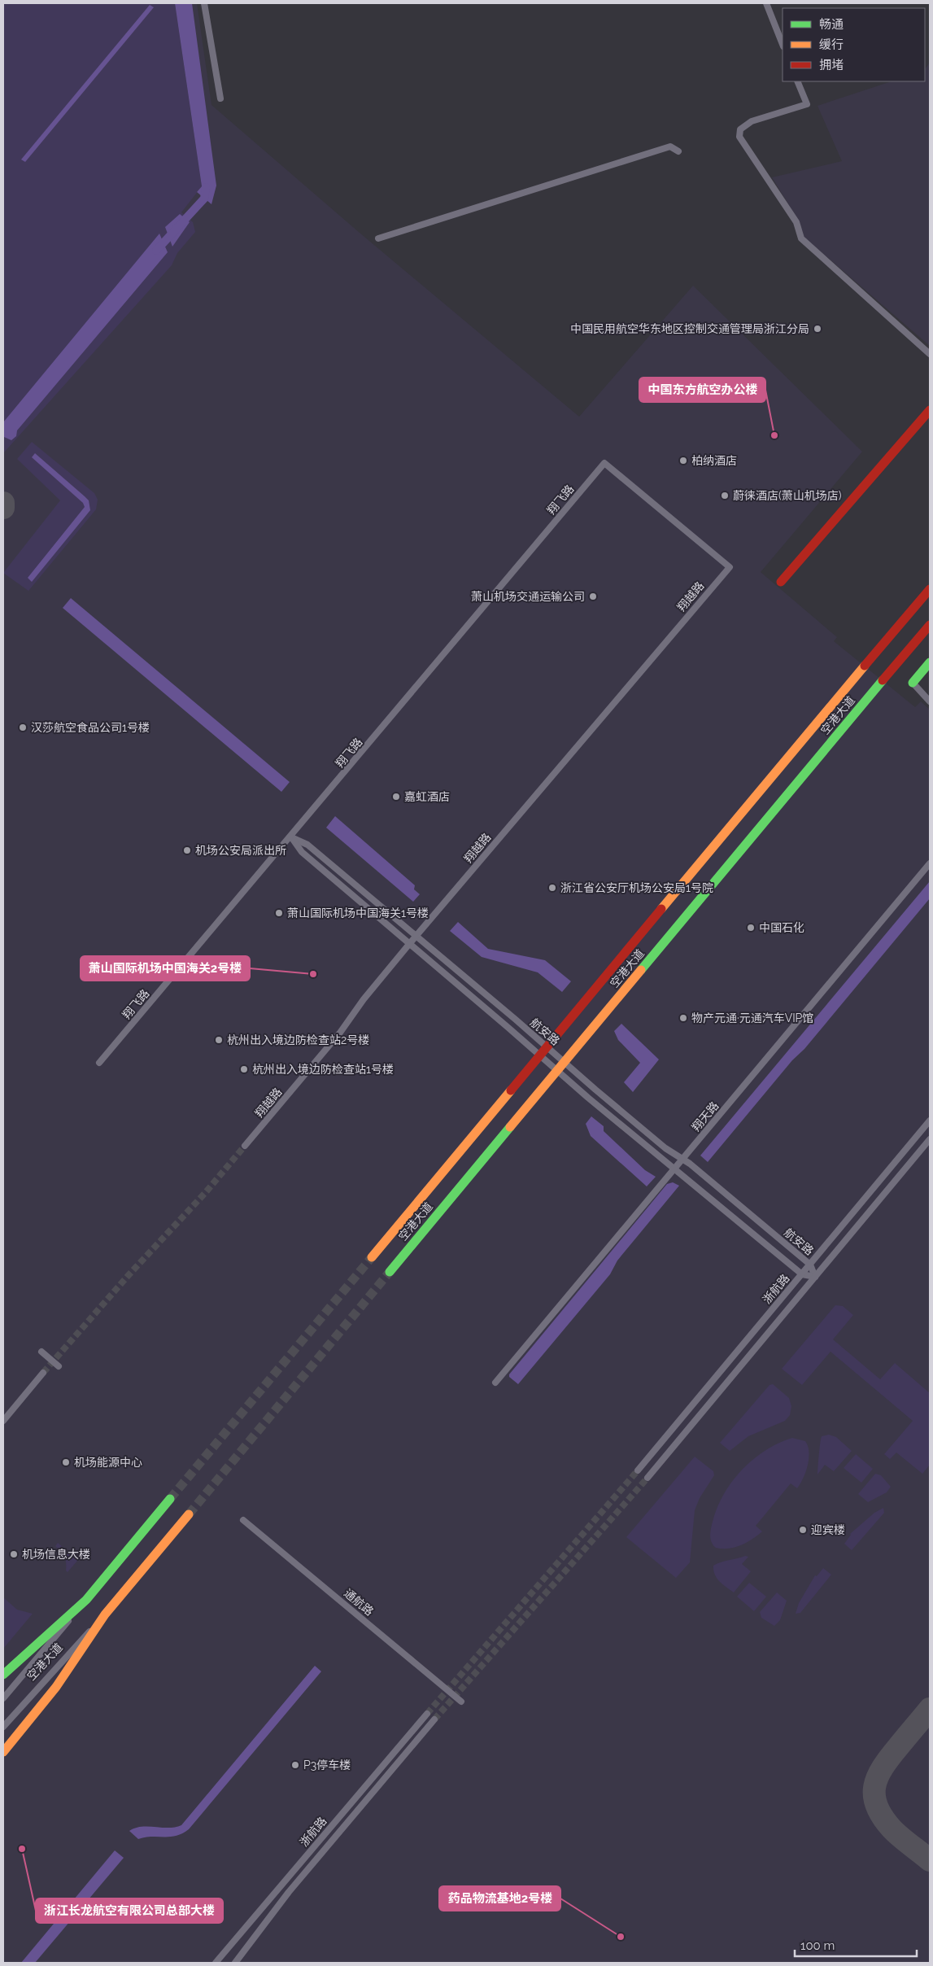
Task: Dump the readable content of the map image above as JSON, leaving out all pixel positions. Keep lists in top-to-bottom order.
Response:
{
  "streets": {
    "main road": ["空港大道"],
    "street": [
      "翔飞路",
      "翔越路",
      "航安路",
      "翔天路",
      "浙航路",
      "通航路"
    ]
  },
  "crossings": [
    ["翔飞路", "翔越路"],
    ["翔飞路", "航安路"],
    ["翔越路", "航安路"],
    ["空港大道", "航安路"],
    ["航安路", "翔天路"],
    ["航安路", "浙航路"]
  ],
  "places": [
    "中国民用航空华东地区控制交通管理局浙江分局",
    "中国东方航空办公楼",
    "柏纳酒店",
    "蔚徕酒店(萧山机场店)",
    "萧山机场交通运输公司",
    "汉莎航空食品公司1号楼",
    "嘉虹酒店",
    "机场公安局派出所",
    "浙江省公安厅机场公安局1号院",
    "萧山国际机场中国海关1号楼",
    "中国石化",
    "萧山国际机场中国海关2号楼",
    "物产元通·元通汽车VIP馆",
    "杭州出入境边防检查站2号楼",
    "杭州出入境边防检查站1号楼",
    "机场能源中心",
    "迎宾楼",
    "机场信息大楼",
    "P3停车楼",
    "浙江长龙航空有限公司总部大楼",
    "药品物流基地2号楼"
  ],
  "legend": ["畅通", "缓行", "拥堵"],
  "scale_bar": "100 m"
}
